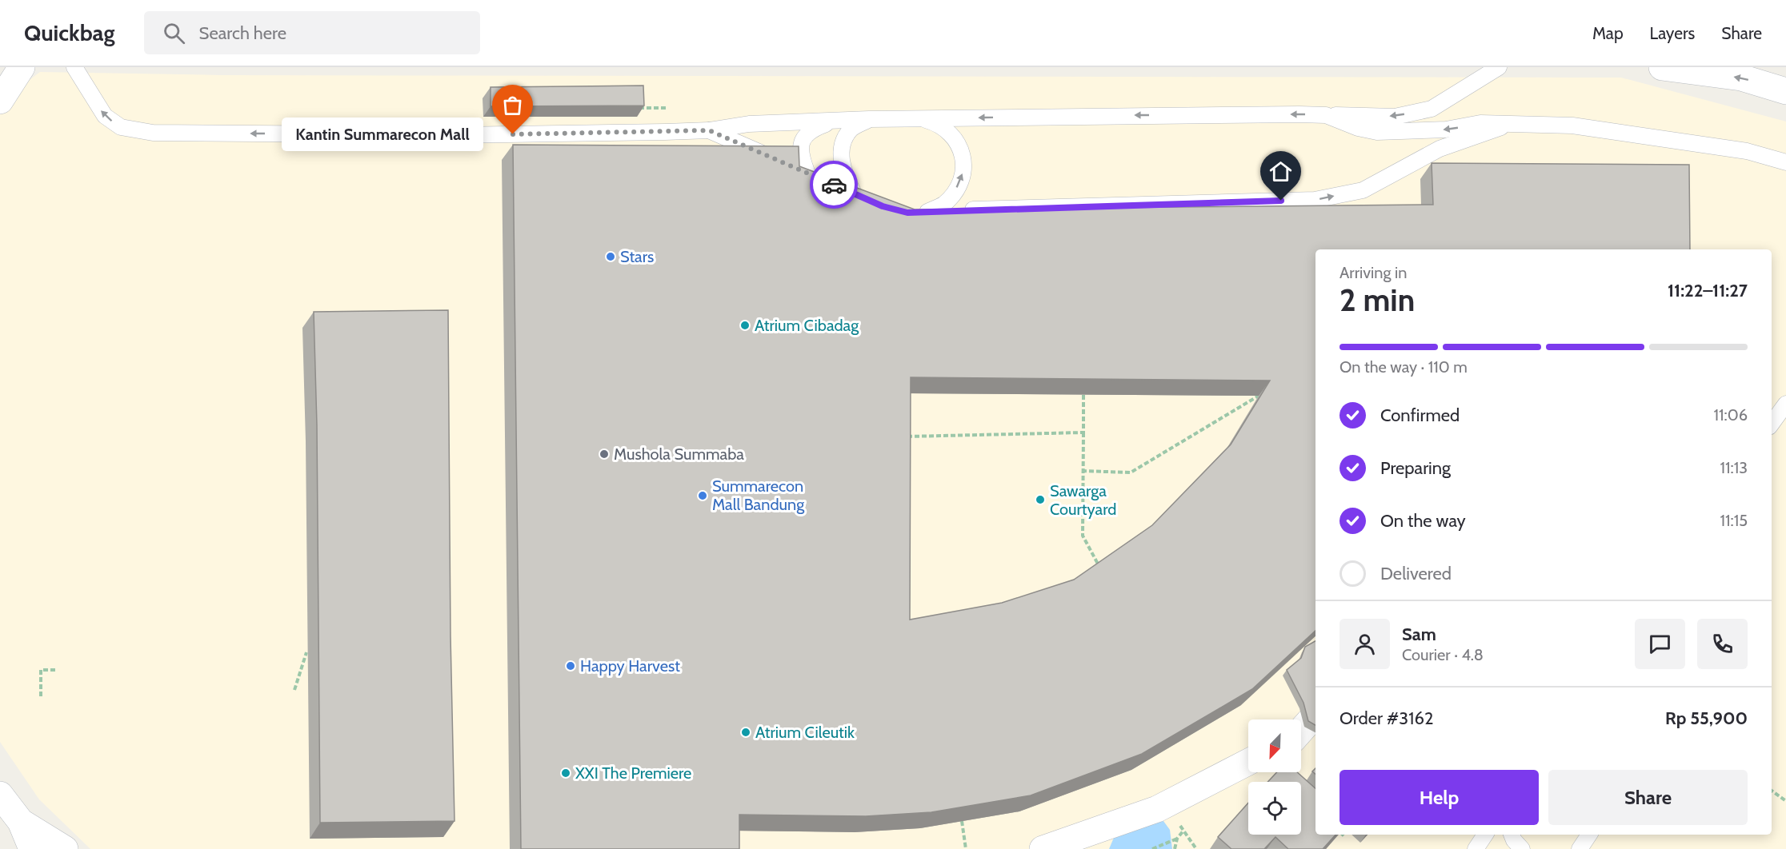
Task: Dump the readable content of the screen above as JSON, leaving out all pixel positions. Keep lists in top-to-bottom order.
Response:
{
  "places": [
    "Kantin Summarecon Mall",
    "Stars",
    "Atrium Cibadag",
    "Mushola Summaba",
    "Summarecon Mall Bandung",
    "Sawarga Courtyard",
    "Happy Harvest",
    "Atrium Cileutik",
    "XXI The Premiere"
  ],
  "north": "bottom left",
  "page": {
    "header": "Quickbag",
    "search": "Search here",
    "nav": ["Map", "Layers", "Share"],
    "bubble": "Kantin Summarecon Mall",
    "heading": ["2 min", "Arriving in", "11:22–11:27"],
    "panel": [
      "Sam",
      "Courier · 4.8",
      "Order #3162",
      "Rp 55,900"
    ],
    "bar": "On the way · 110 m",
    "list": [
      ["Confirmed", "11:06"],
      ["Preparing", "11:13"],
      ["On the way", "11:15"],
      "Delivered"
    ],
    "buttons": ["Help", "Share"]
  }
}
